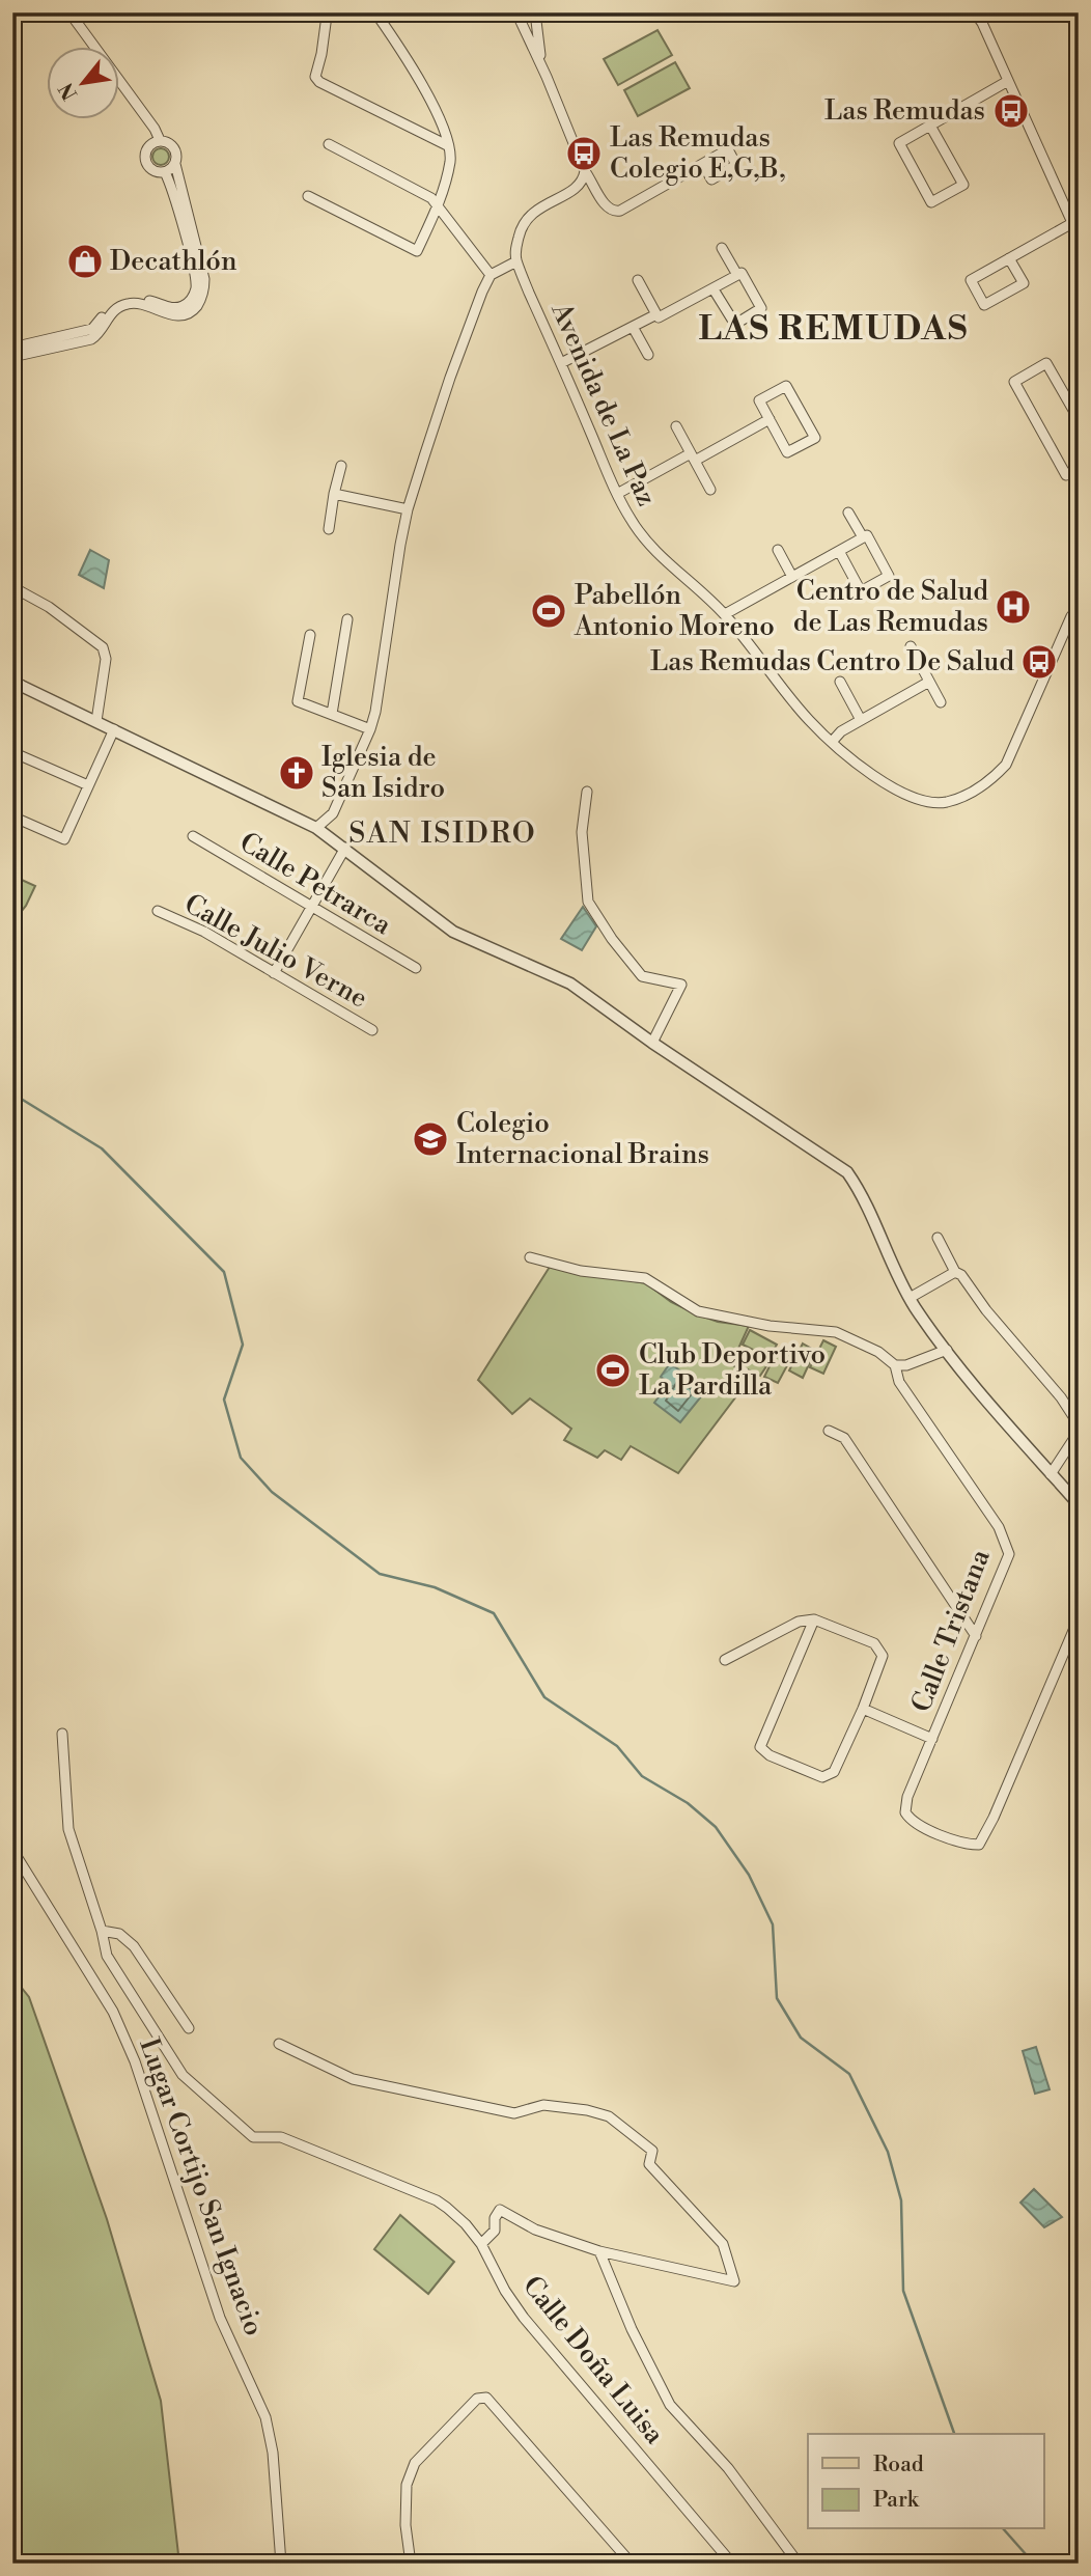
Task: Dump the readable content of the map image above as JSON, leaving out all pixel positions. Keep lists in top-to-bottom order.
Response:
{
  "streets": {
    "street": [
      "Avenida de La Paz",
      "Calle Petrarca",
      "Calle Julio Verne",
      "Calle Tristana",
      "Lugar Cortijo San Ignacio",
      "Calle Doña Luisa"
    ]
  },
  "districts": ["LAS REMUDAS", "SAN ISIDRO"],
  "places": {
    "bus stop": ["Las Remudas", "Las Remudas Colegio E,G,B,", "Las Remudas Centro De Salud"],
    "shop": ["Decathlón"],
    "hospital": ["Centro de Salud de Las Remudas"],
    "sports": ["Pabellón Antonio Moreno", "Club Deportivo La Pardilla"],
    "church": ["Iglesia de San Isidro"],
    "school or university": ["Colegio Internacional Brains"]
  },
  "legend": ["Road", "Park"],
  "north": "bottom left"
}
